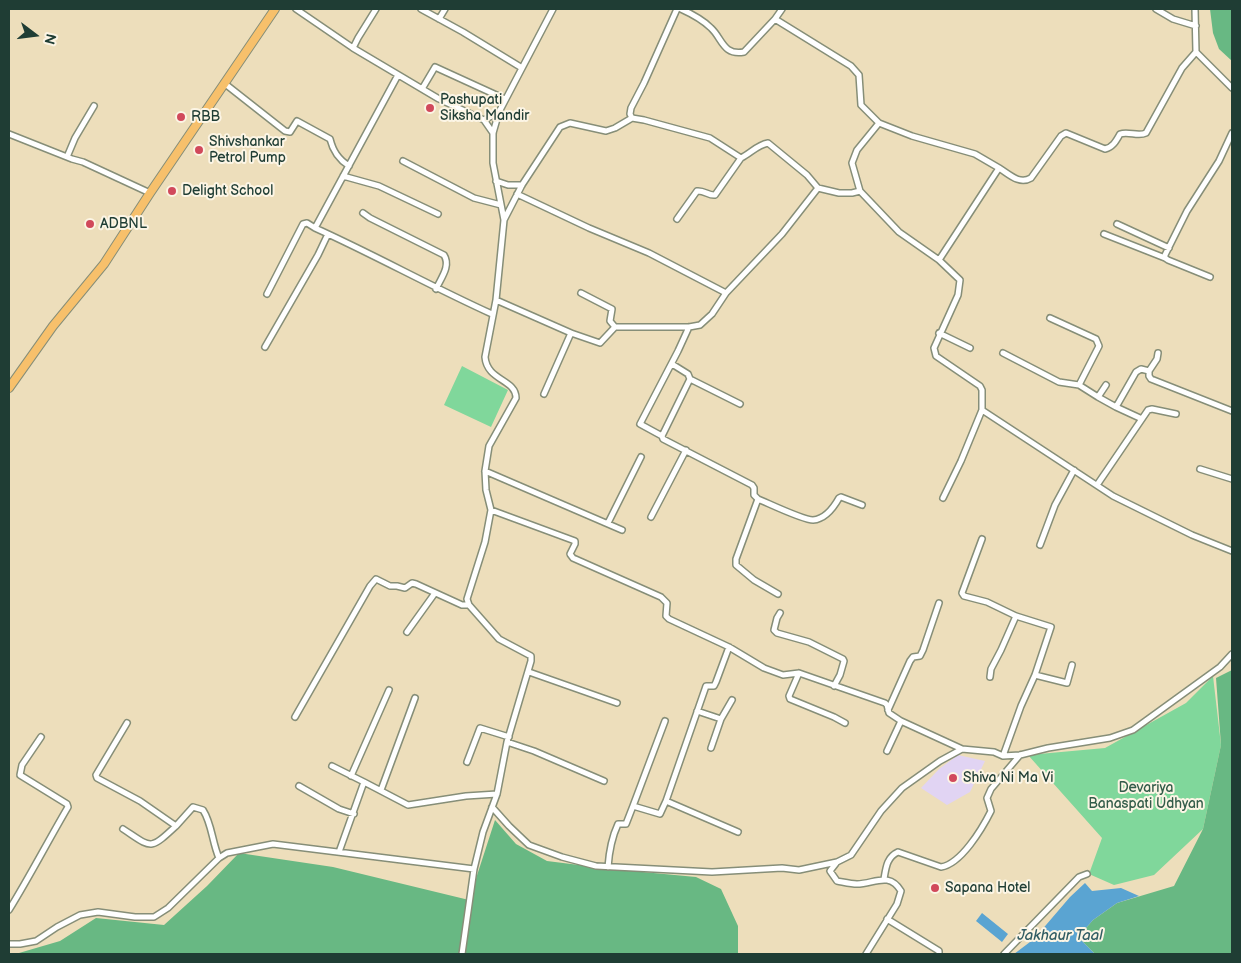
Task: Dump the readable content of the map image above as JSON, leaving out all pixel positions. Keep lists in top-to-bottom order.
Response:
{
  "water": ["Jakhaur Taal"],
  "parks": ["Devariya Banaspati Udhyan"],
  "places": [
    "Pashupati Siksha Mandir",
    "RBB",
    "Shivshankar Petrol Pump",
    "Delight School",
    "ADBNL",
    "Shiva Ni Ma Vi",
    "Sapana Hotel"
  ],
  "north": "right"
}
